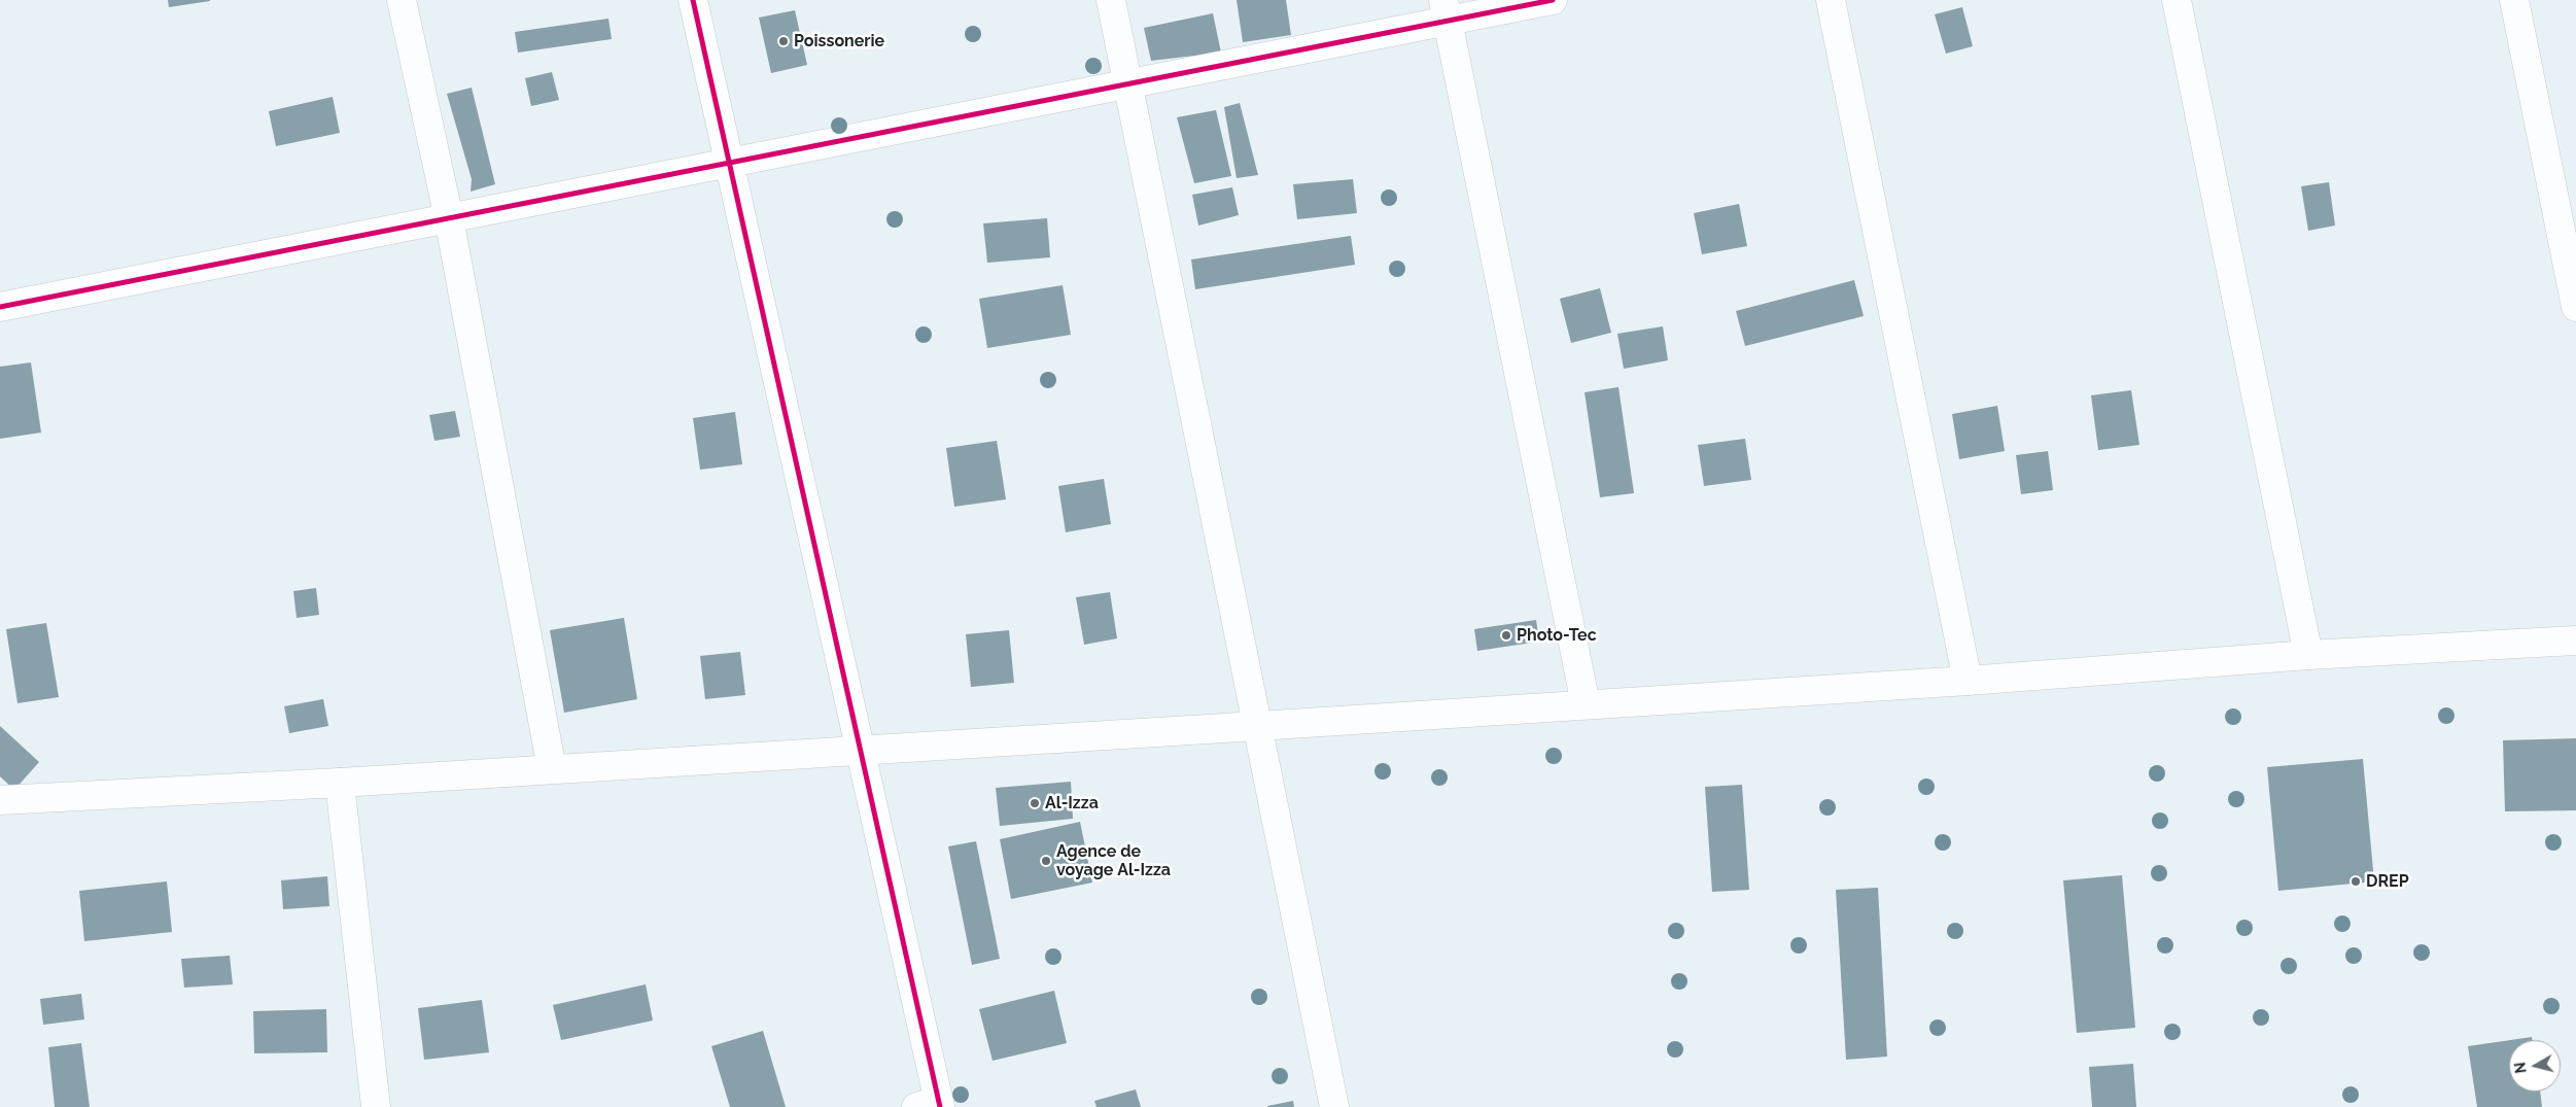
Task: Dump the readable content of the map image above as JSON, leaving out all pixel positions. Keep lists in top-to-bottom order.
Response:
{
  "places": [
    "Poissonerie",
    "Photo-Tec",
    "Al-Izza",
    "Agence de voyage Al-Izza",
    "DREP"
  ],
  "north": "left"
}
